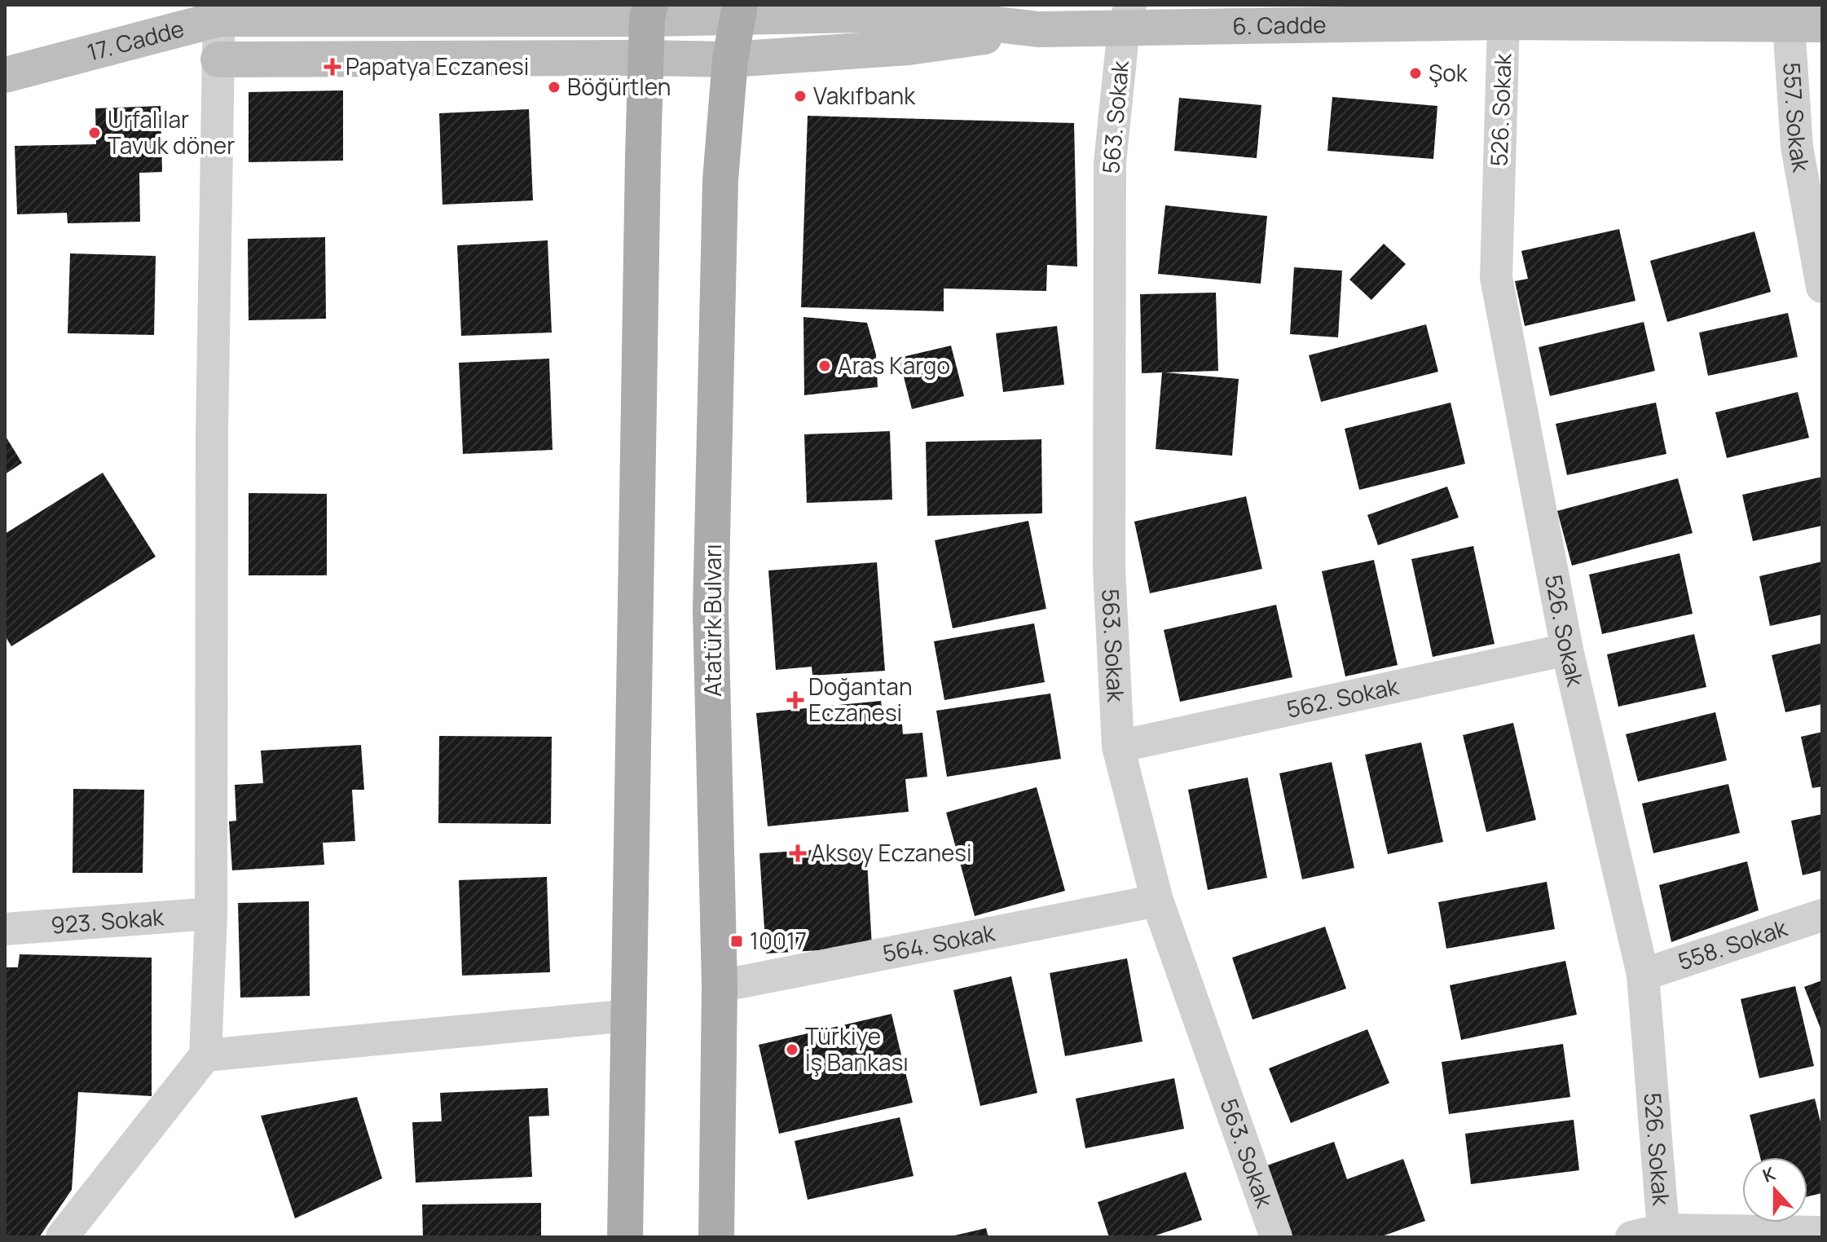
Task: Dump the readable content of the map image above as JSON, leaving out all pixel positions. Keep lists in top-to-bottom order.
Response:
{
  "streets": {
    "main road": ["6. Cadde", "17. Cadde", "Atatürk Bulvarı"],
    "street": [
      "526. Sokak",
      "563. Sokak",
      "557. Sokak",
      "562. Sokak",
      "923. Sokak",
      "564. Sokak",
      "558. Sokak"
    ]
  },
  "crossings": [
    ["6. Cadde", "17. Cadde"],
    ["6. Cadde", "526. Sokak"],
    ["6. Cadde", "563. Sokak"],
    ["6. Cadde", "557. Sokak"],
    ["6. Cadde", "Atatürk Bulvarı"],
    ["17. Cadde", "Atatürk Bulvarı"],
    ["526. Sokak", "562. Sokak"],
    ["526. Sokak", "558. Sokak"],
    ["563. Sokak", "562. Sokak"],
    ["563. Sokak", "564. Sokak"],
    ["Atatürk Bulvarı", "564. Sokak"]
  ],
  "places": {
    "health": ["Papatya Eczanesi", "Doğantan Eczanesi", "Aksoy Eczanesi"],
    "other": [
      "Şok",
      "Böğürtlen",
      "Vakıfbank",
      "Urfalılar Tavuk döner",
      "Aras Kargo",
      "Türkiye İş Bankası"
    ],
    "transit": ["10017"]
  },
  "north": "top"
}
